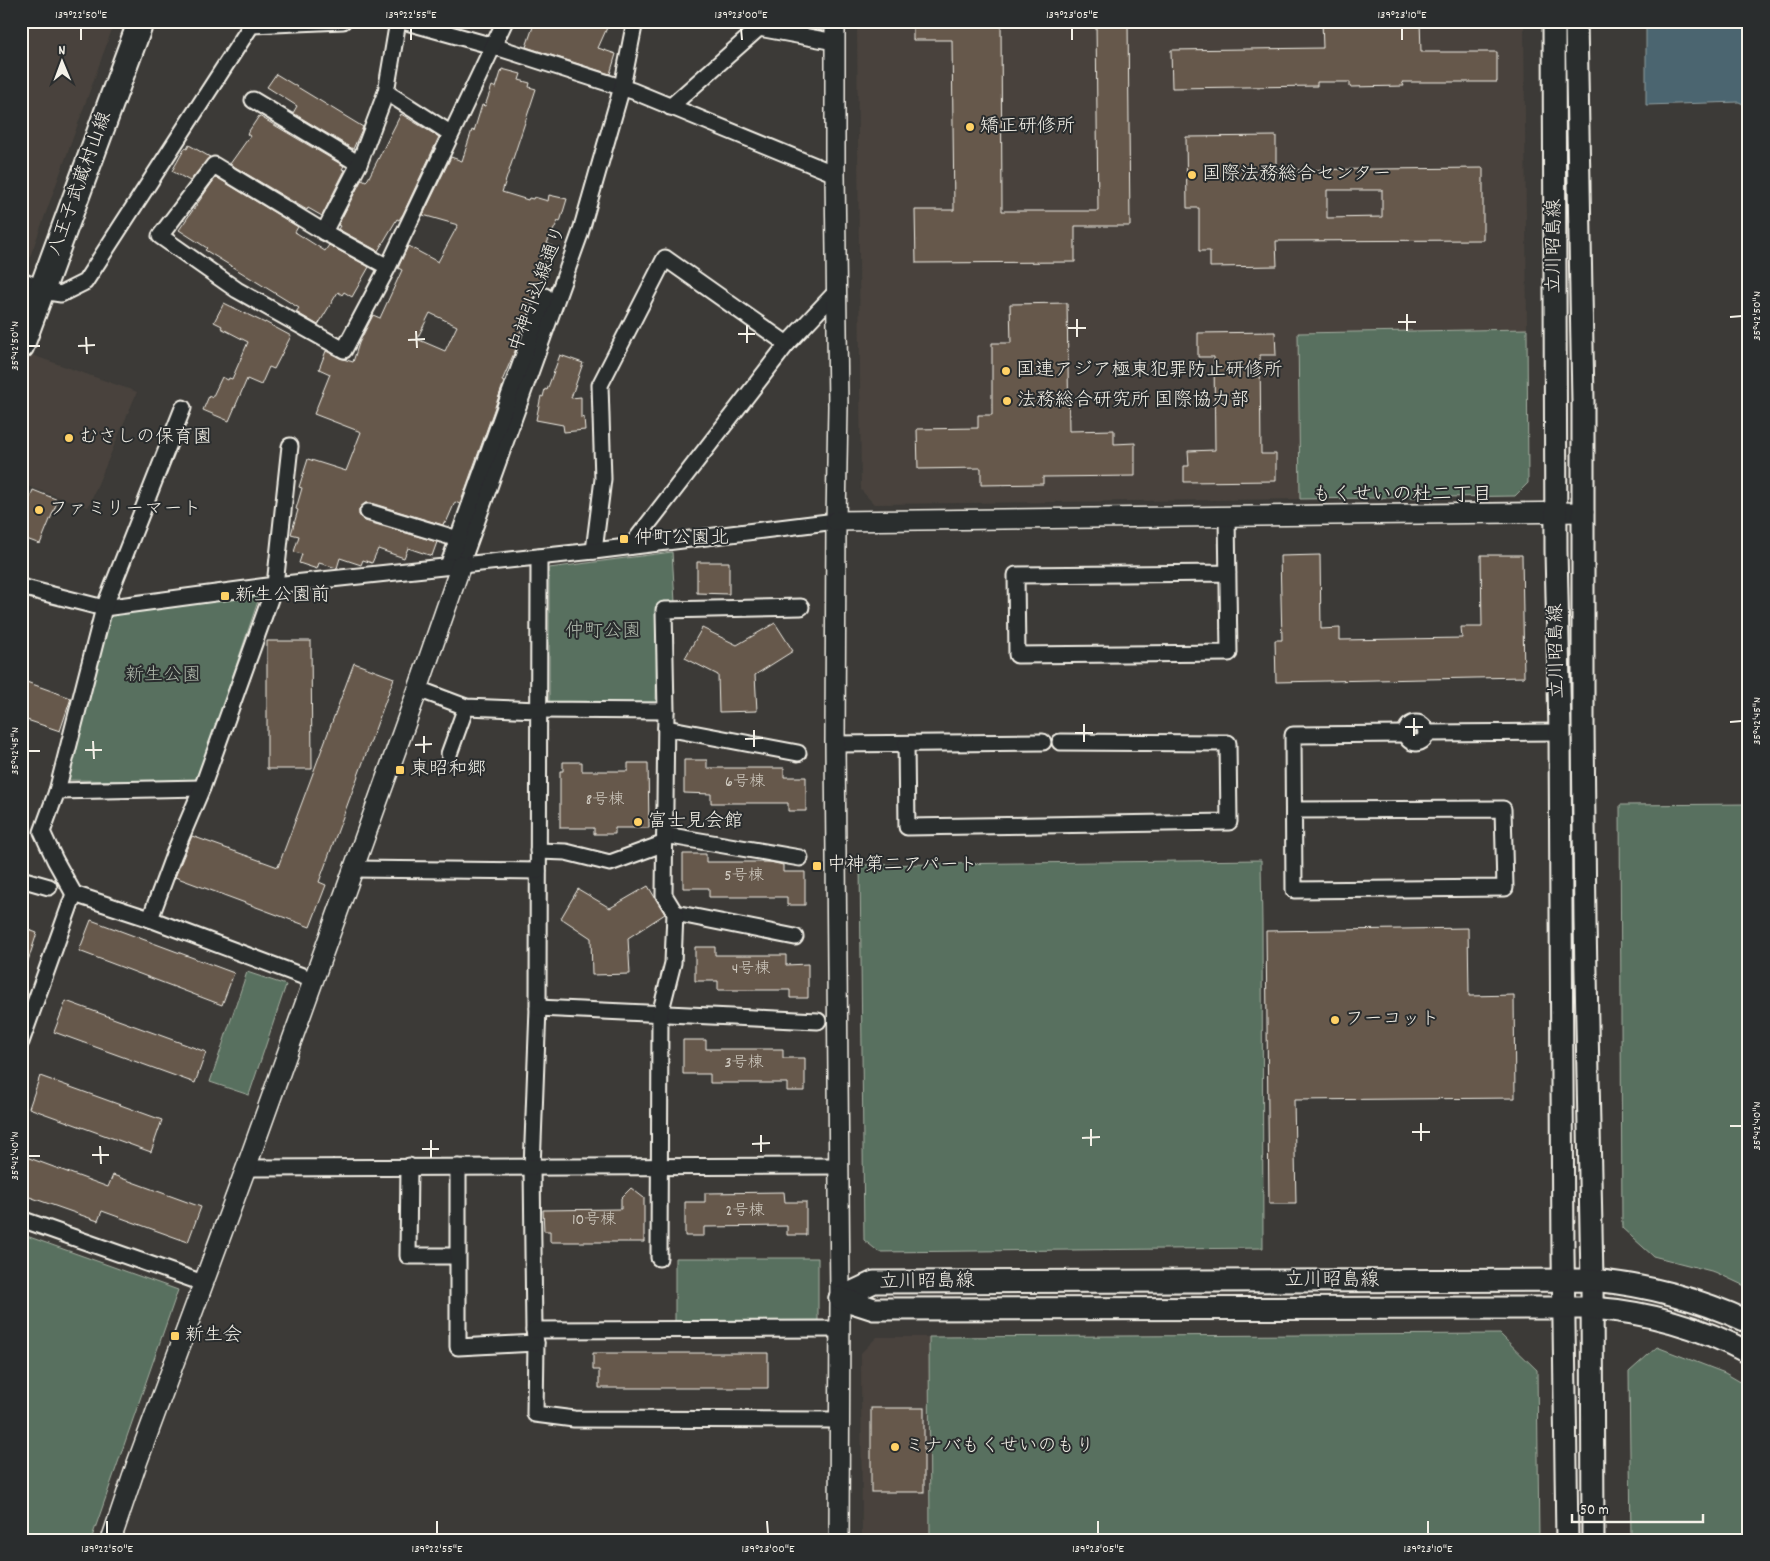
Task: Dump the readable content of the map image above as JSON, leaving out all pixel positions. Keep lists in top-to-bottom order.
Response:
{
  "streets": {
    "main road": ["八王子武蔵村山線", "立川昭島線"],
    "street": ["中神引込線通り"]
  },
  "districts": ["もくせいの杜二丁目"],
  "parks": ["仲町公園", "新生公園"],
  "places": {
    "other": [
      "矯正研修所",
      "国際法務総合センター",
      "国連アジア極東犯罪防止研修所",
      "法務総合研究所 国際協力部",
      "むさしの保育園",
      "ファミリーマート",
      "富士見会館",
      "フーコット",
      "ミナバもくせいのもり"
    ],
    "transit": [
      "仲町公園北",
      "新生公園前",
      "東昭和郷",
      "中神第二アパート",
      "新生会"
    ]
  },
  "house_numbers": [
    "6号棟",
    "8号棟",
    "5号棟",
    "4号棟",
    "3号棟",
    "2号棟",
    "10号棟"
  ],
  "scale_bar": "50 m",
  "north": "top",
  "coordinates": [
    "139°22'50\"E",
    "139°22'55\"E",
    "139°23'00\"E",
    "139°23'05\"E",
    "139°23'10\"E",
    "35°42'50\"N",
    "35°42'45\"N",
    "35°42'40\"N"
  ]
}
